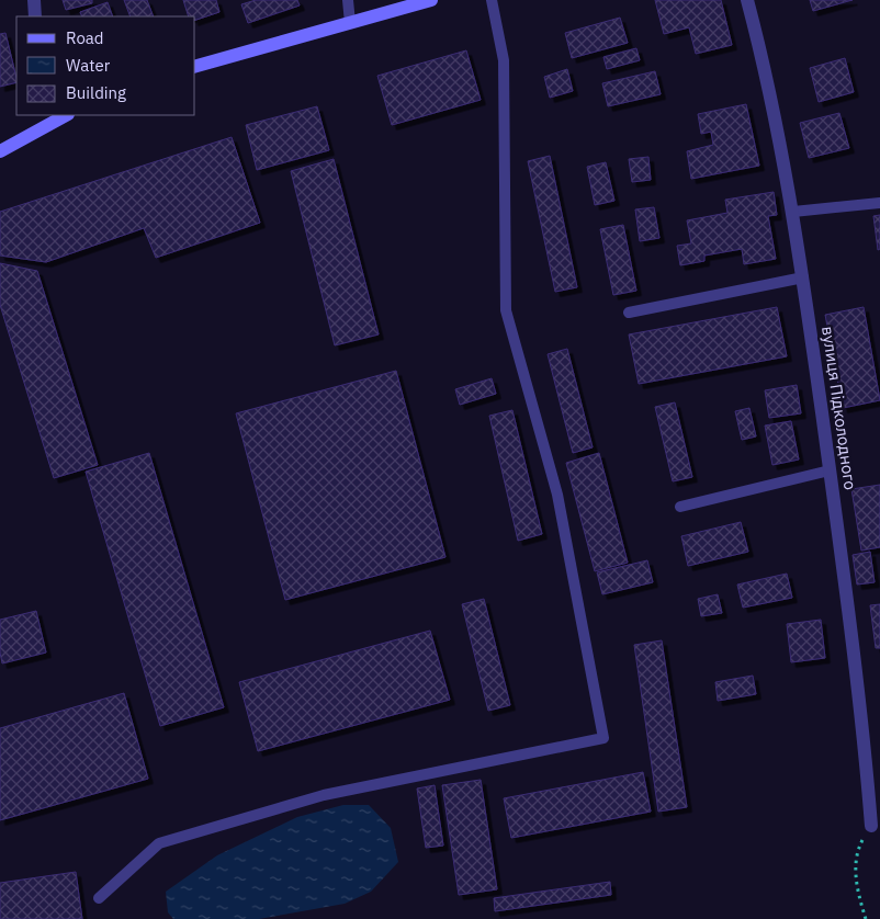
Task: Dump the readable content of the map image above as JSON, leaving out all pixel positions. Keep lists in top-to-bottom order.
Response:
{
  "streets": {
    "street": ["вулиця Підколодного"]
  },
  "legend": ["Road", "Water", "Building"]
}
